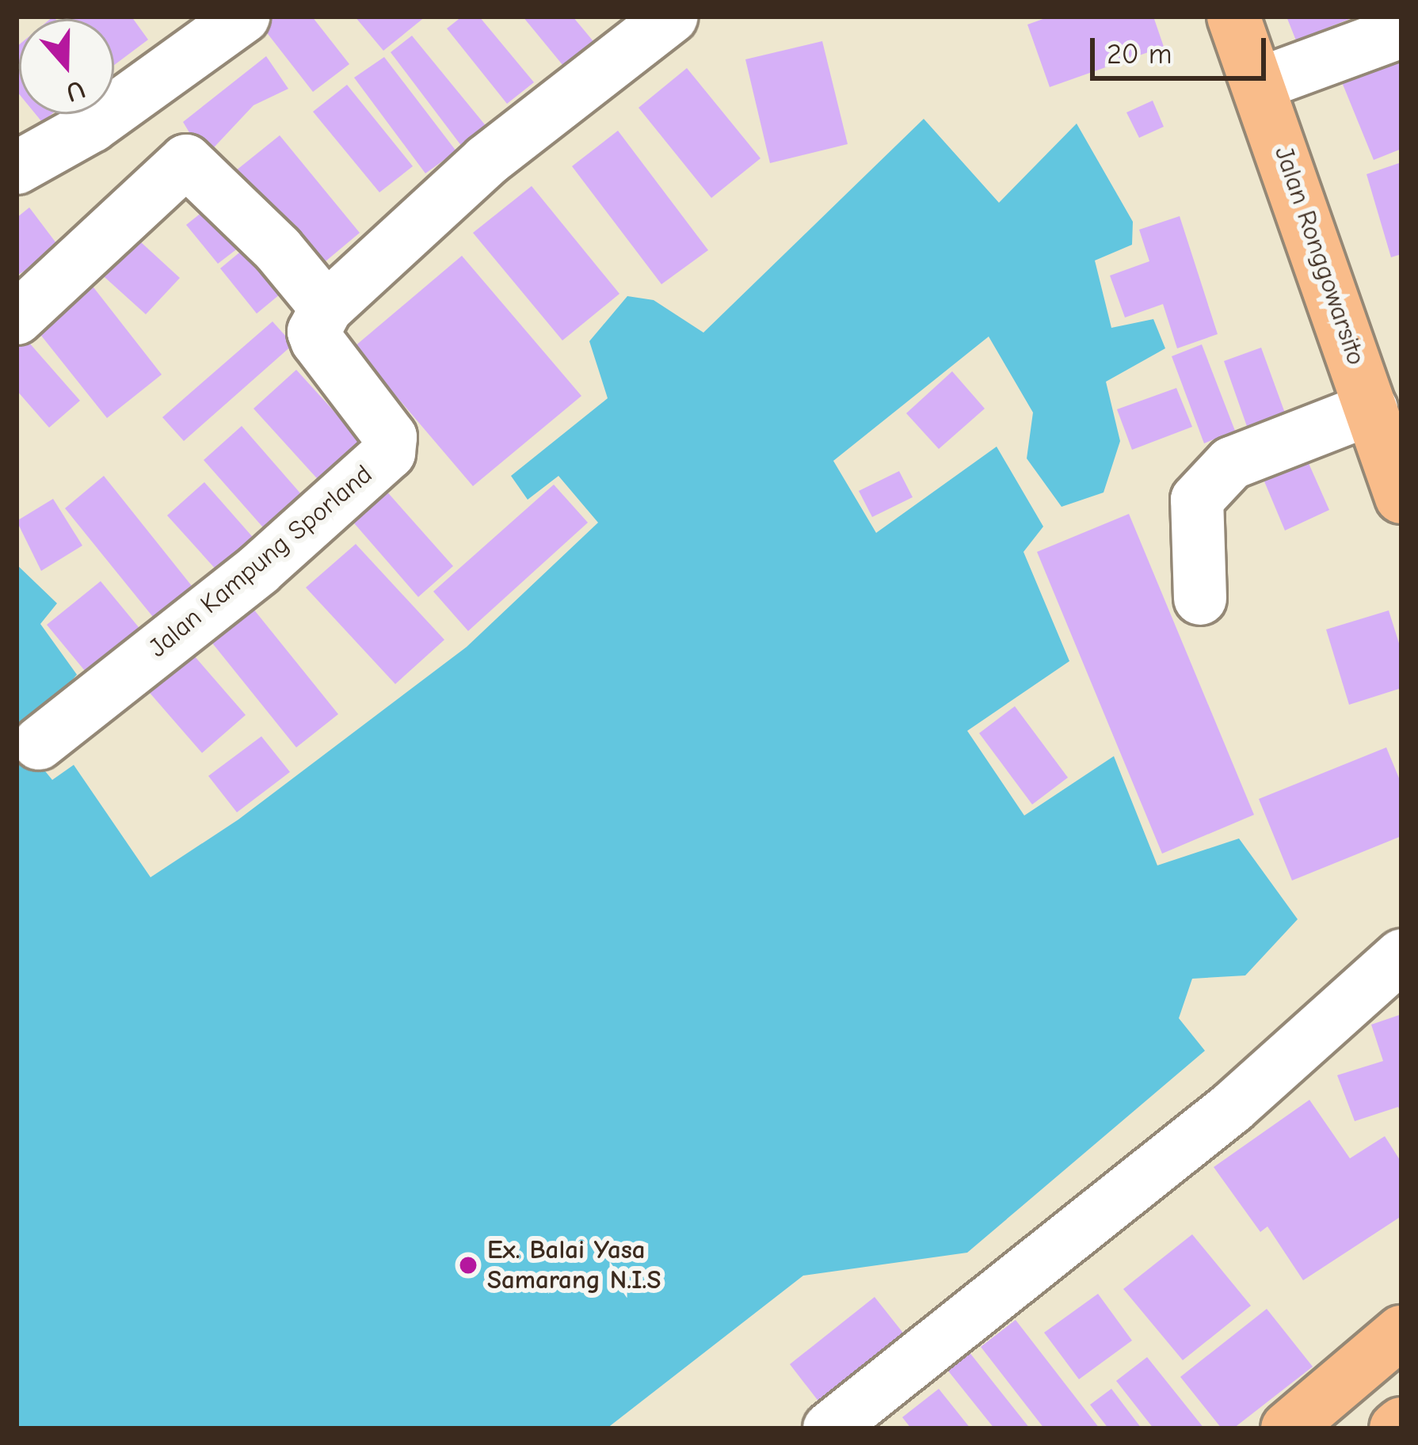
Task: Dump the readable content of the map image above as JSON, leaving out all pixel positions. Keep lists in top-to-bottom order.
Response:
{
  "streets": {
    "main road": ["Jalan Ronggowarsito"],
    "street": ["Jalan Kampung Sporland"]
  },
  "places": ["Ex. Balai Yasa Samarang N.I.S"],
  "scale_bar": "20 m",
  "north": "bottom"
}
